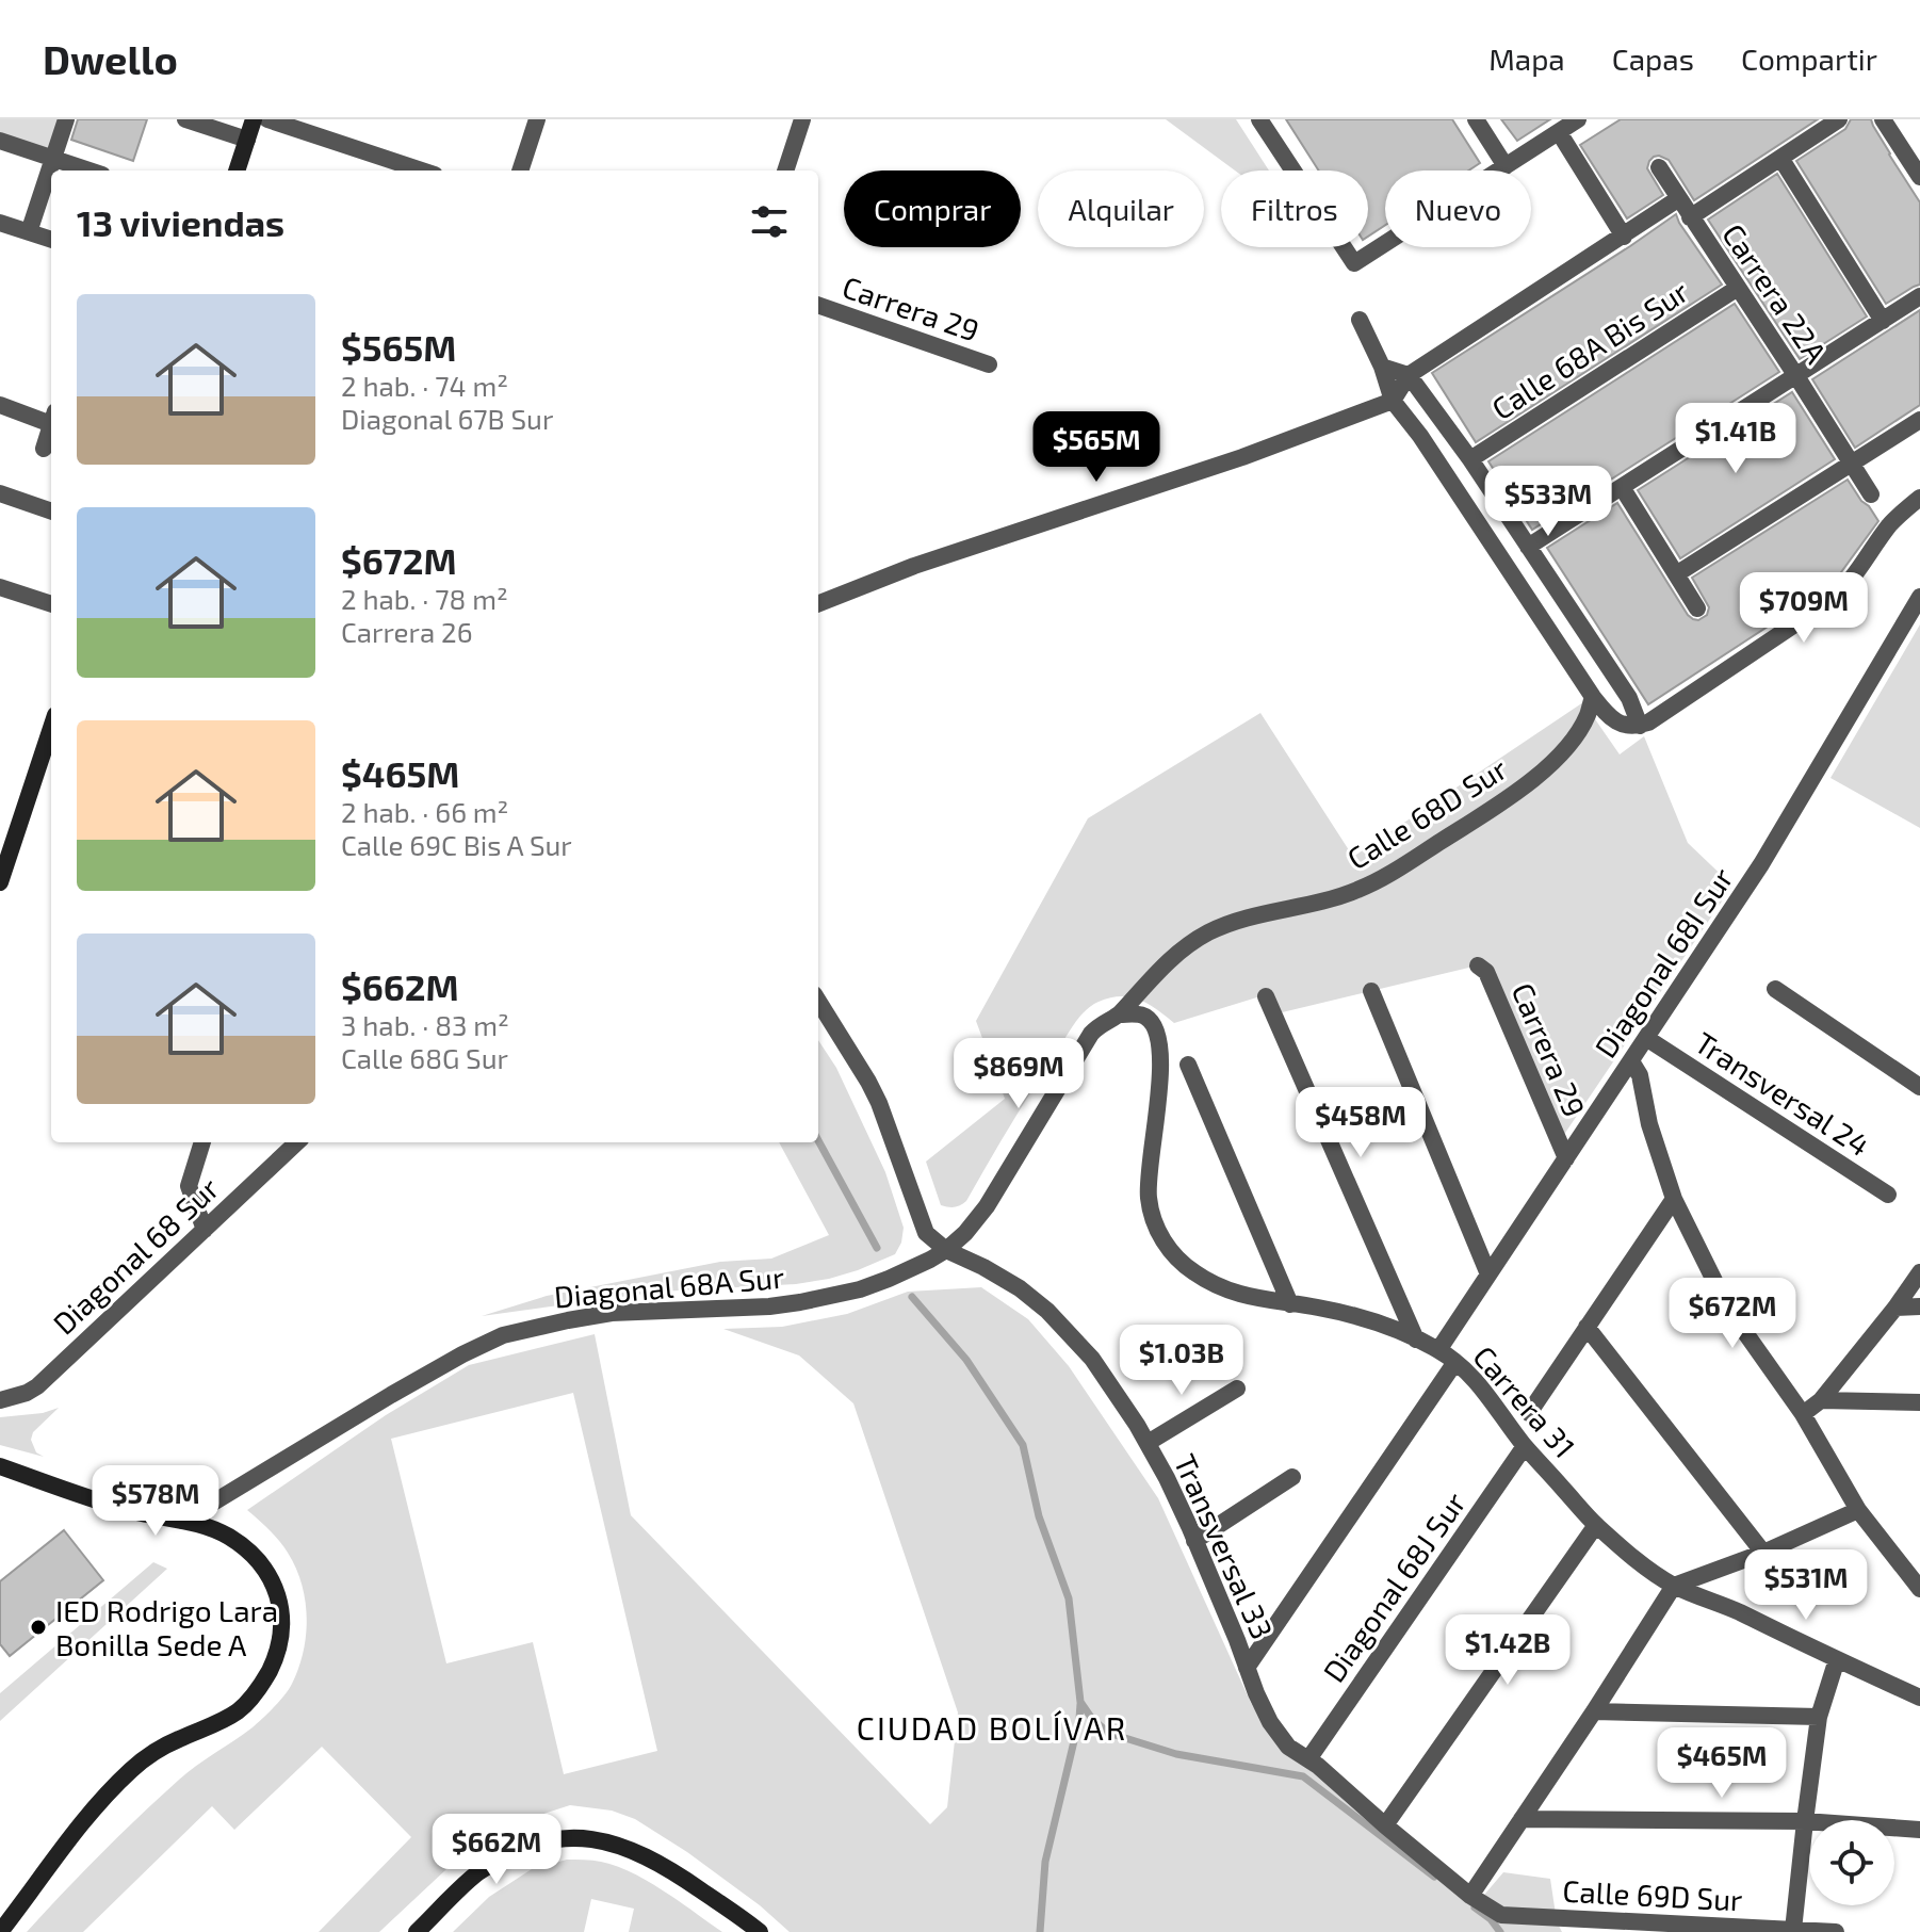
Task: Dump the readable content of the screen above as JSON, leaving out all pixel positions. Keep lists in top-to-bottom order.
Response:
{
  "streets": {
    "street": [
      "Carrera 22A",
      "Carrera 29",
      "Calle 68A Bis Sur",
      "Calle 68D Sur",
      "Diagonal 68I Sur",
      "Transversal 24",
      "Diagonal 68 Sur",
      "Diagonal 68A Sur",
      "Carrera 31",
      "Transversal 33",
      "Diagonal 68J Sur",
      "Calle 69D Sur"
    ]
  },
  "crossings": [
    ["Carrera 22A", "Calle 68A Bis Sur"],
    ["Carrera 29", "Diagonal 68I Sur"],
    ["Calle 68D Sur", "Diagonal 68A Sur"],
    ["Calle 68D Sur", "Carrera 31"],
    ["Calle 68D Sur", "Transversal 33"],
    ["Diagonal 68I Sur", "Transversal 24"],
    ["Diagonal 68I Sur", "Carrera 31"],
    ["Diagonal 68A Sur", "Transversal 33"],
    ["Carrera 31", "Diagonal 68J Sur"],
    ["Transversal 33", "Diagonal 68J Sur"],
    ["Transversal 33", "Calle 69D Sur"]
  ],
  "districts": ["CIUDAD BOLÍVAR"],
  "places": ["IED Rodrigo Lara Bonilla Sede A"],
  "page": {
    "header": "Dwello",
    "nav": ["Mapa", "Capas", "Compartir"],
    "chip": [
      "Comprar",
      "Alquilar",
      "Filtros",
      "Nuevo"
    ],
    "heading": "13 viviendas",
    "list": [
      {
        "name": "$565M",
        "note": "2 hab. · 74 m² · Diagonal 67B Sur"
      },
      {
        "name": "$672M",
        "note": "2 hab. · 78 m² · Carrera 26"
      },
      {
        "name": "$465M",
        "note": "2 hab. · 66 m² · Calle 69C Bis A Sur"
      },
      {
        "name": "$662M",
        "note": "3 hab. · 83 m² · Calle 68G Sur"
      }
    ],
    "price": [
      "$1.41B",
      "$565M",
      "$533M",
      "$709M",
      "$869M",
      "$458M",
      "$672M",
      "$1.03B",
      "$578M",
      "$531M",
      "$1.42B",
      "$465M",
      "$662M"
    ]
  }
}
